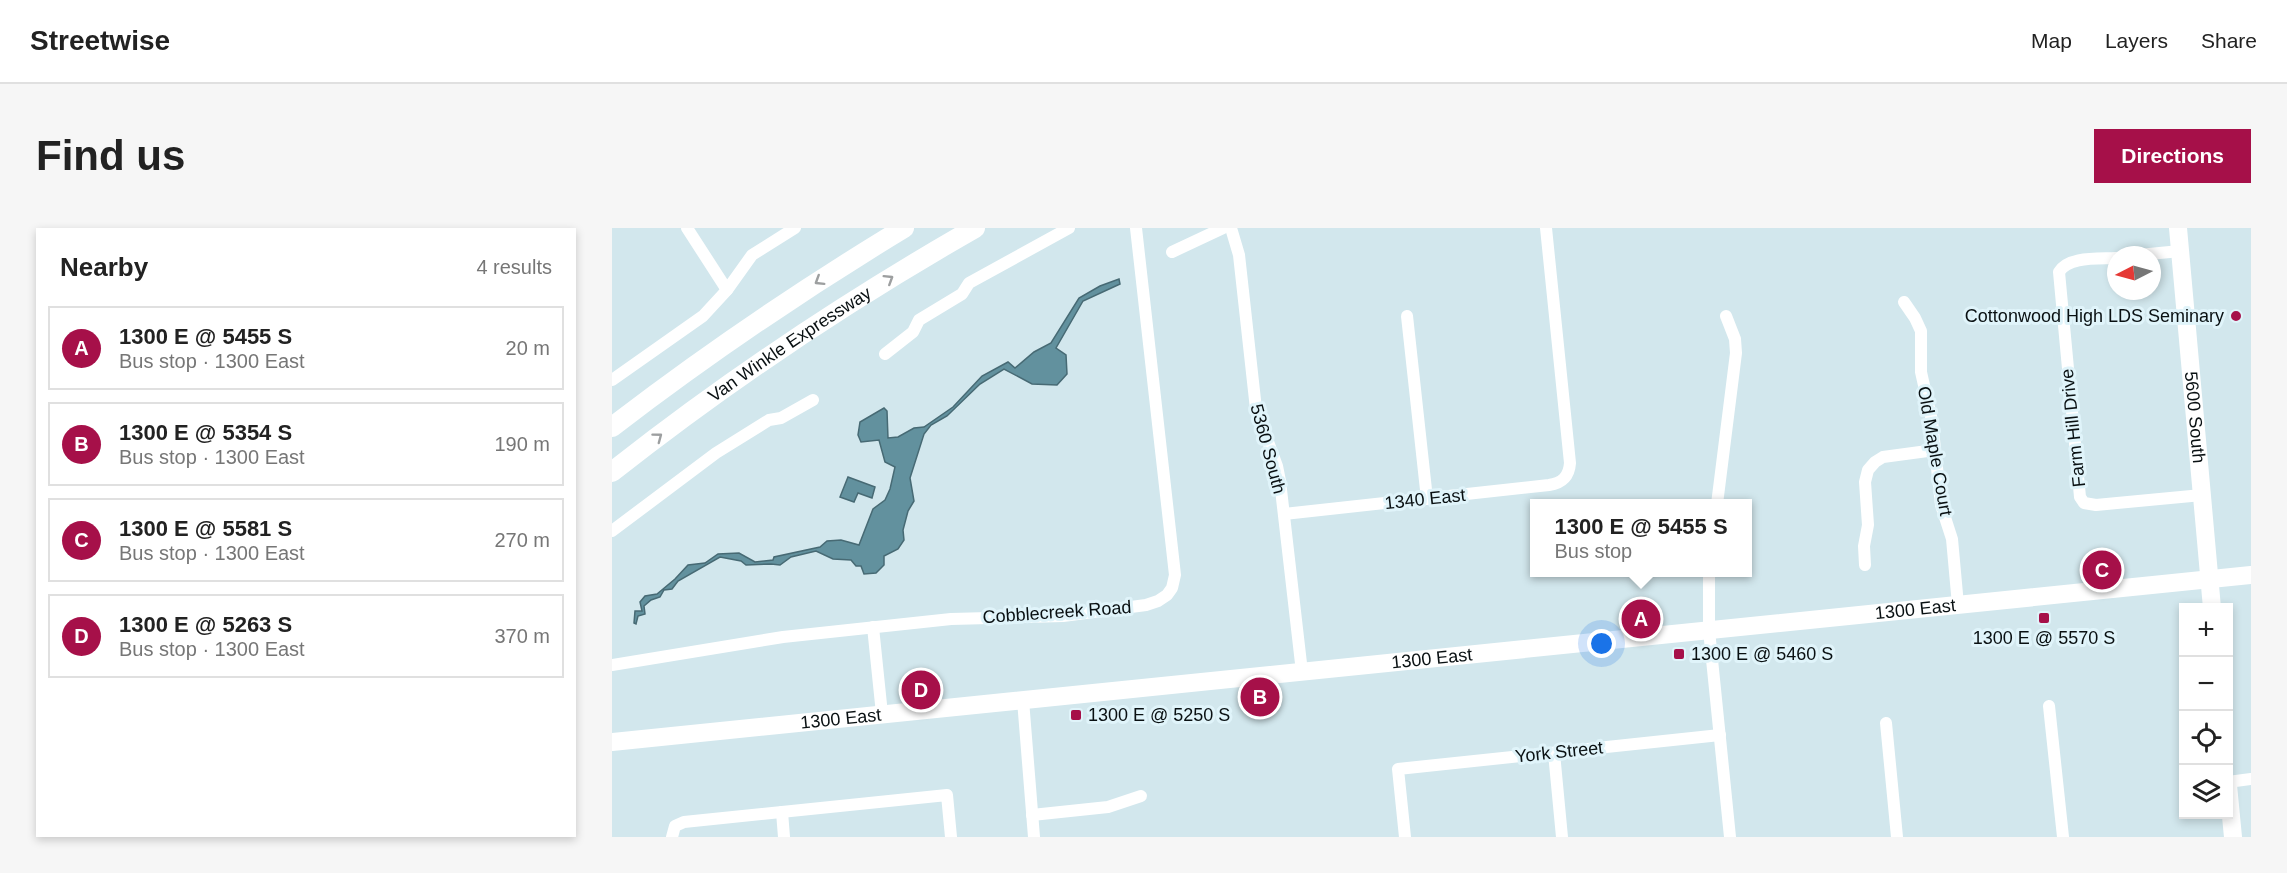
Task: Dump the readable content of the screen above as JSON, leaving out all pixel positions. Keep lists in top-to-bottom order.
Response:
{
  "streets": {
    "main road": ["Van Winkle Expressway", "5600 South", "1300 East"],
    "street": [
      "Farm Hill Drive",
      "5360 South",
      "Old Maple Court",
      "1340 East",
      "Cobblecreek Road",
      "York Street"
    ]
  },
  "crossings": [
    ["5600 South", "Farm Hill Drive"],
    ["5600 South", "1300 East"],
    ["5360 South", "1340 East"],
    ["5360 South", "1300 East"],
    ["Old Maple Court", "1300 East"]
  ],
  "places": {
    "other": ["Cottonwood High LDS Seminary"],
    "transit": ["1300 E @ 5570 S", "1300 E @ 5460 S", "1300 E @ 5250 S"]
  },
  "north": "left",
  "page": {
    "header": "Streetwise",
    "nav": ["Map", "Layers", "Share"],
    "buttons": "Directions",
    "title": "Find us",
    "heading": ["Nearby", "4 results"],
    "list": [
      {
        "mark": "A",
        "name": "1300 E @ 5455 S",
        "note": "Bus stop · 1300 East",
        "value": "20 m"
      },
      {
        "mark": "B",
        "name": "1300 E @ 5354 S",
        "note": "Bus stop · 1300 East",
        "value": "190 m"
      },
      {
        "mark": "C",
        "name": "1300 E @ 5581 S",
        "note": "Bus stop · 1300 East",
        "value": "270 m"
      },
      {
        "mark": "D",
        "name": "1300 E @ 5263 S",
        "note": "Bus stop · 1300 East",
        "value": "370 m"
      }
    ],
    "popup": ["1300 E @ 5455 S", "Bus stop"],
    "pins": [
      "C",
      "A",
      "D",
      "B"
    ],
    "map_buttons": ["+", "−"]
  }
}
